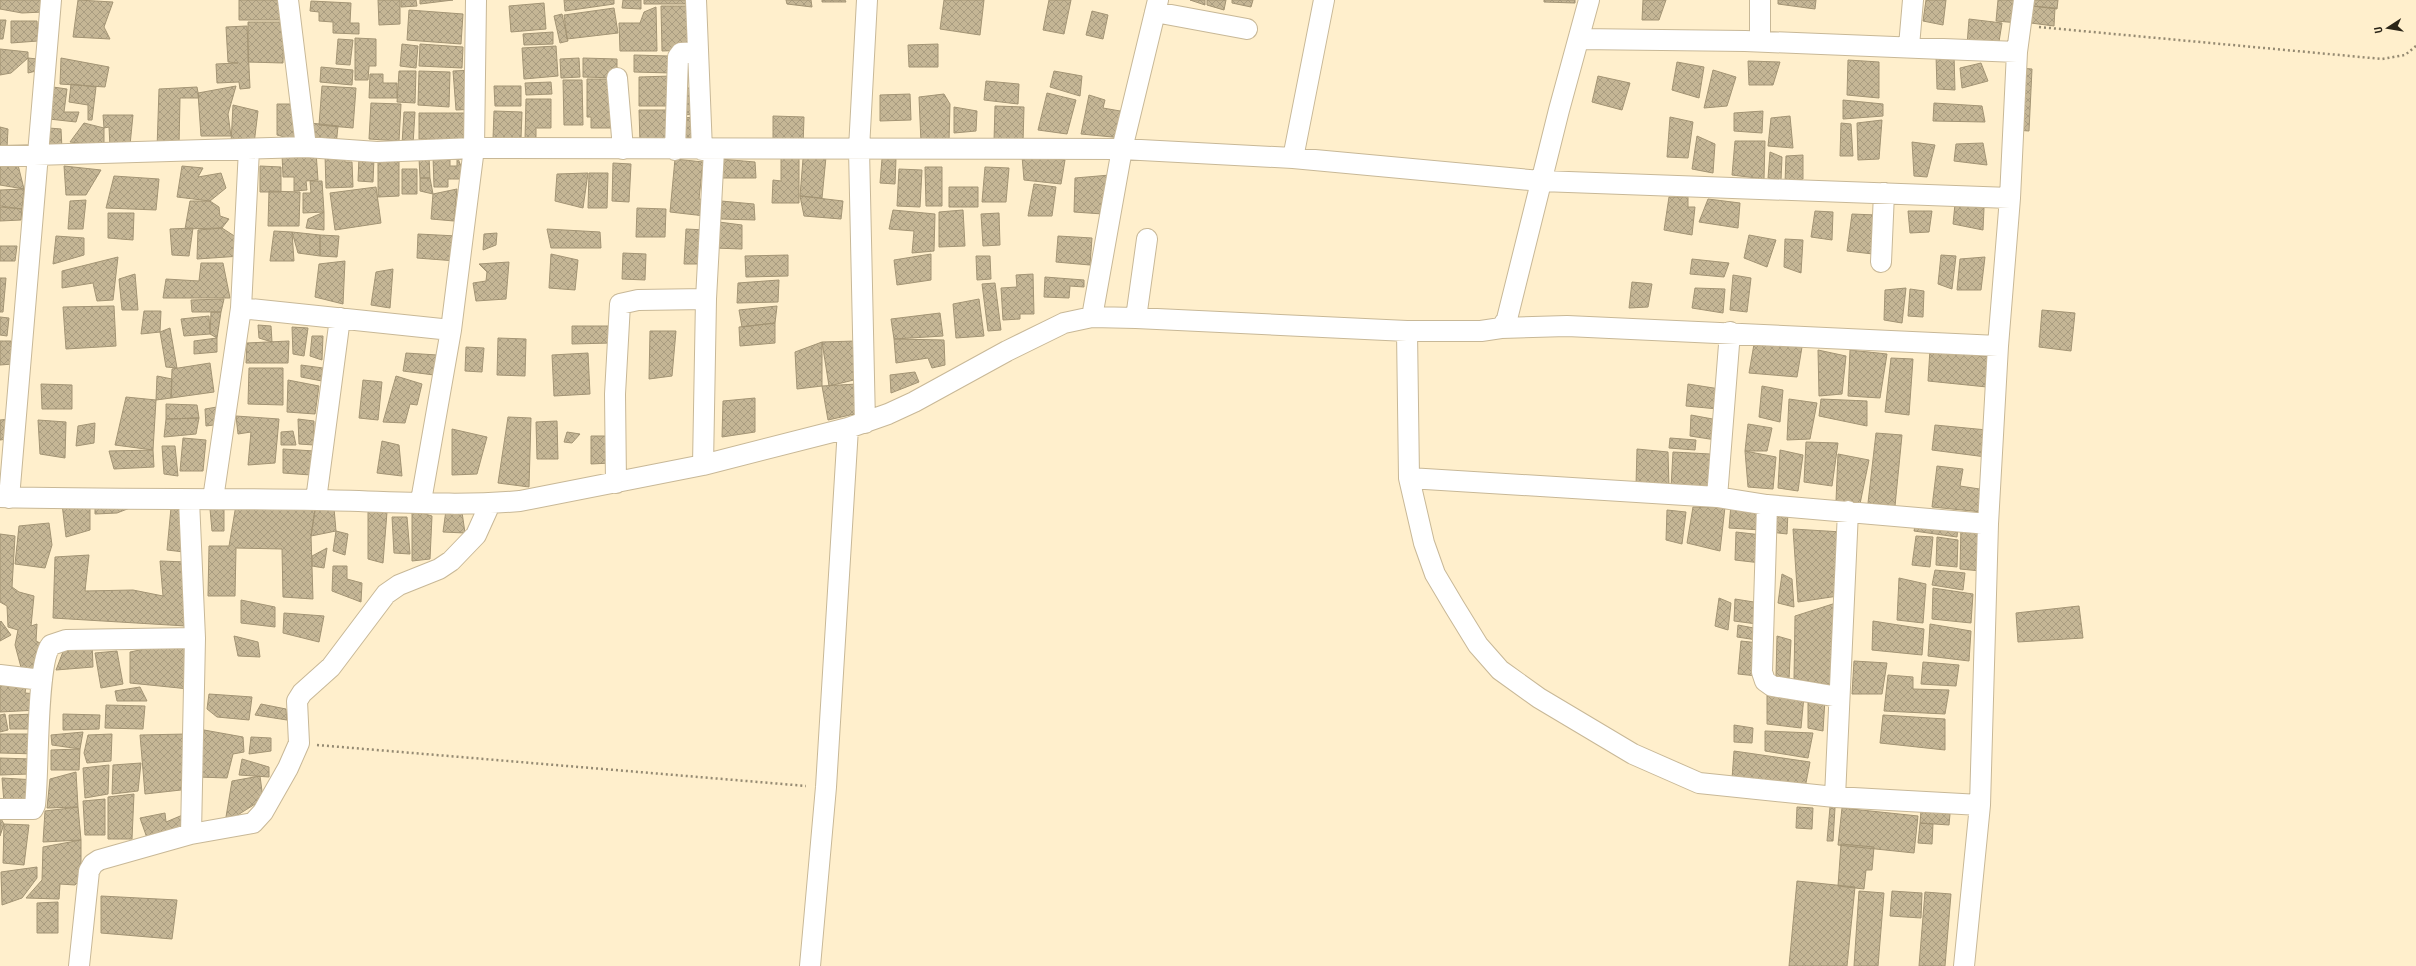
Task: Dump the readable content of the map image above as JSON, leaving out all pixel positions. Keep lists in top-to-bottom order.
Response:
{
  "north": "left"
}
